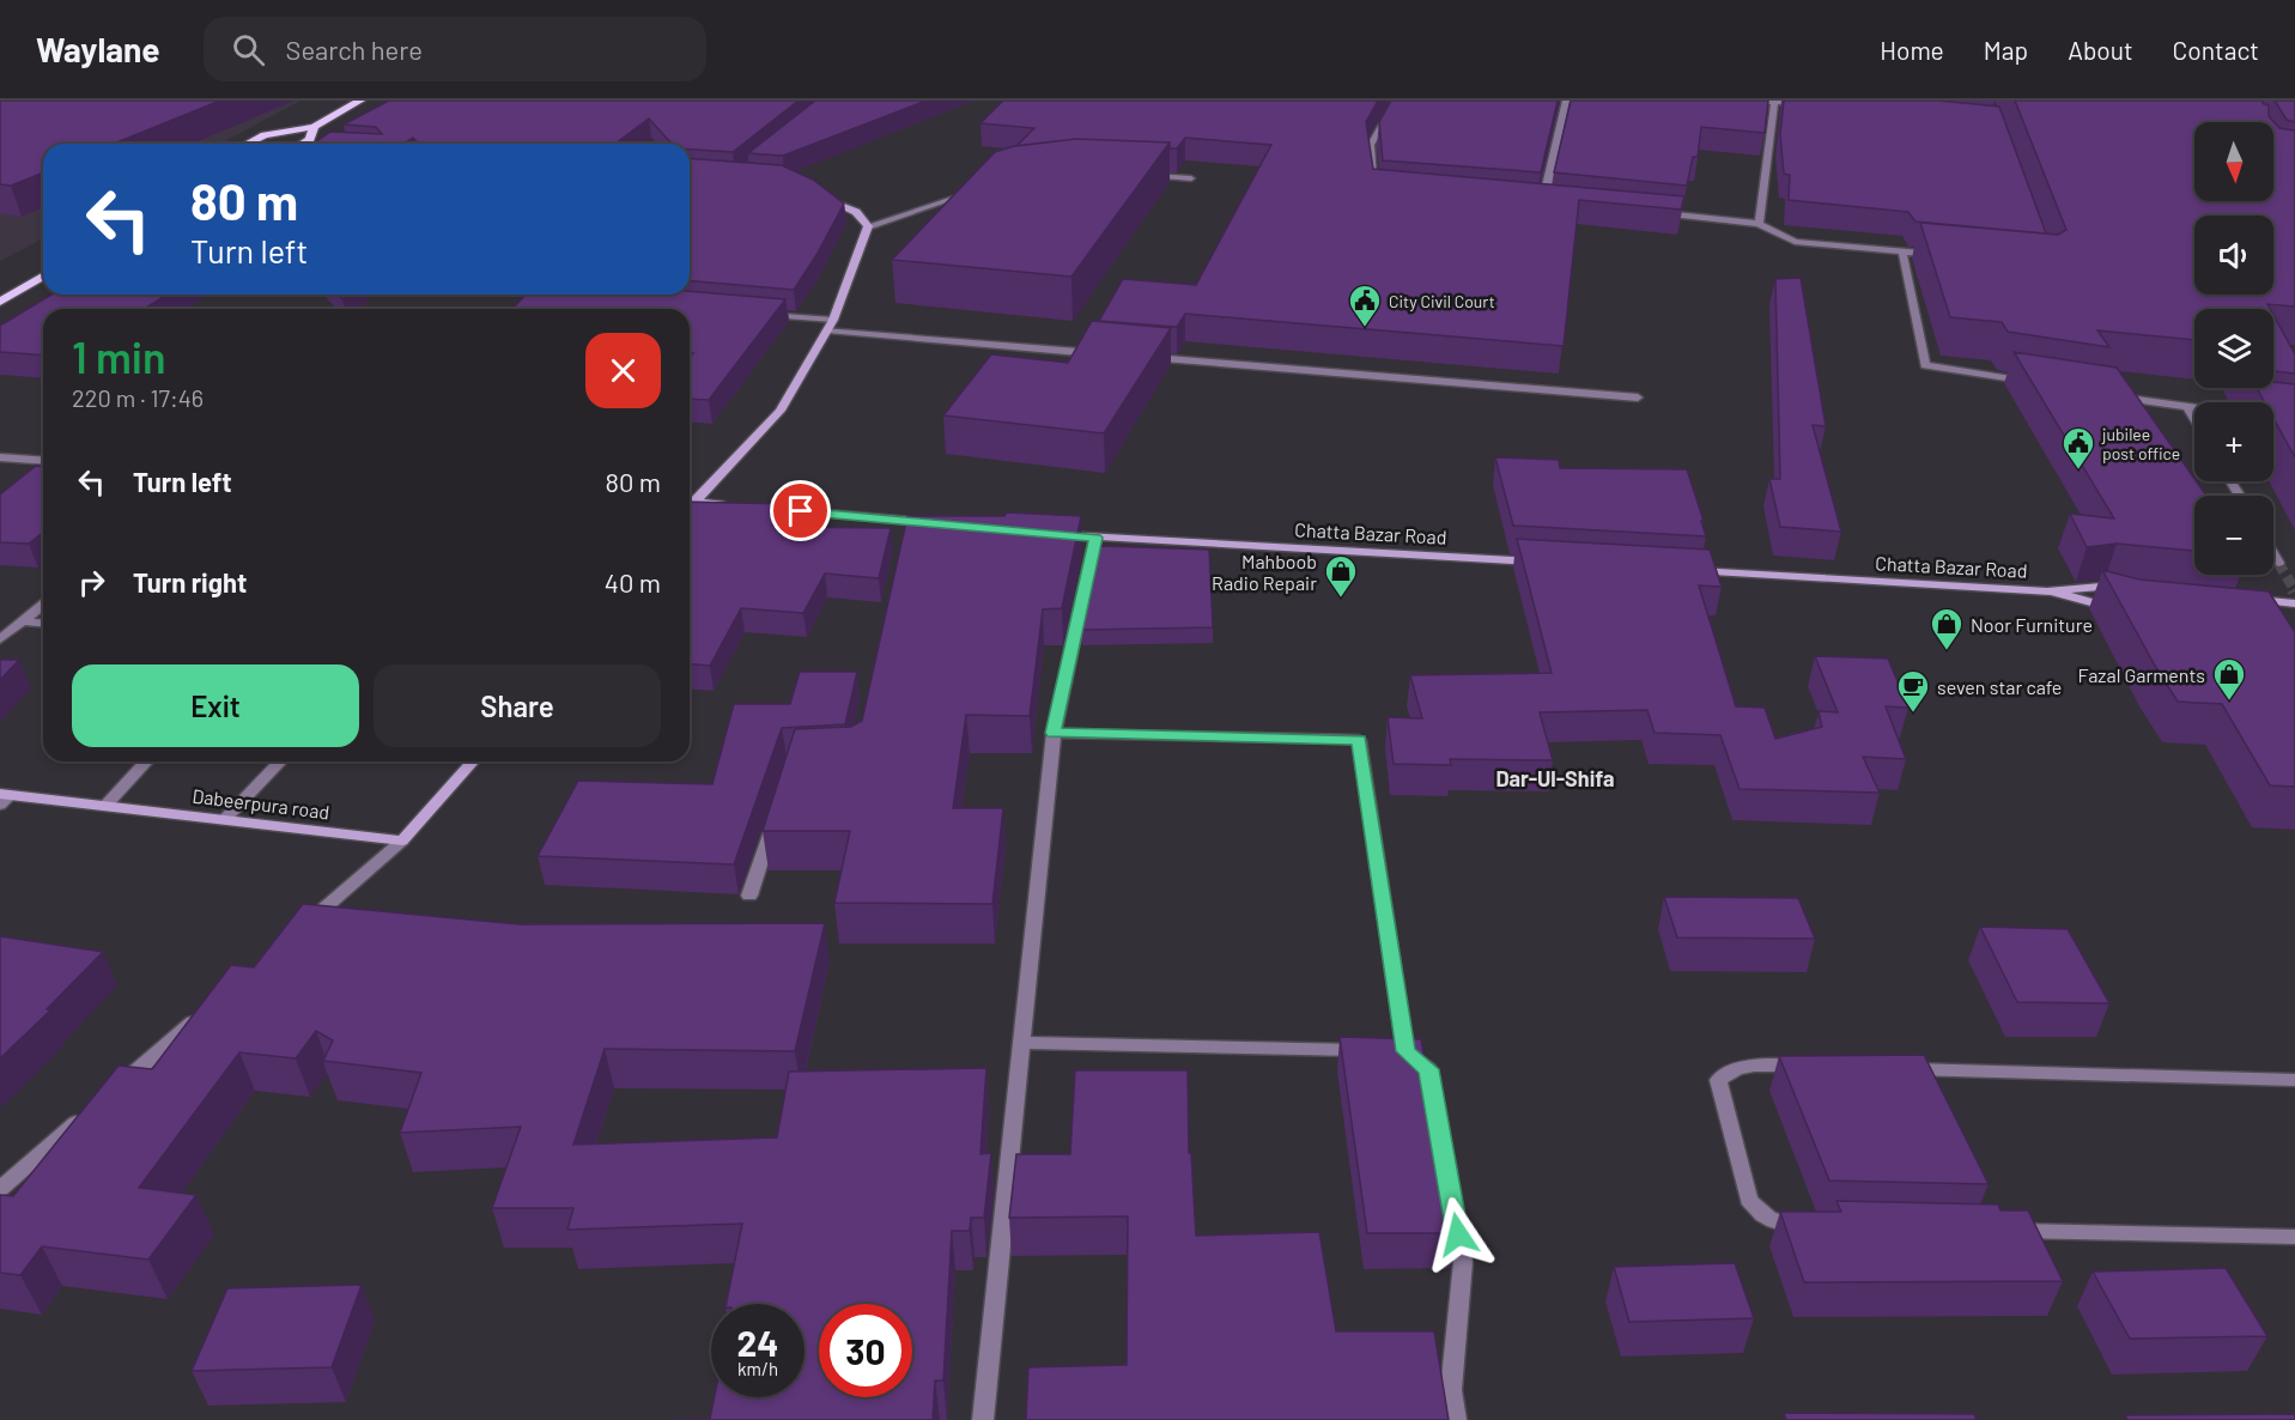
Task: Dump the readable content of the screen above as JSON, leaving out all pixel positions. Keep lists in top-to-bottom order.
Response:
{
  "streets": {
    "street": ["Chatta Bazar Road", "Dabeerpura road"]
  },
  "districts": ["Dar-Ul-Shifa"],
  "places": {
    "public building": ["City Civil Court", "jubilee post office"],
    "shop": ["Mahboob Radio Repair", "Noor Furniture", "Fazal Garments"],
    "cafe": ["seven star cafe"]
  },
  "north": "bottom",
  "page": {
    "header": "Waylane",
    "search": "Search here",
    "nav": [
      "Home",
      "Map",
      "About",
      "Contact"
    ],
    "map_buttons": ["+", "−"],
    "turn": ["80 m", "Turn left"],
    "heading": ["1 min", "220 m · 17:46"],
    "list": [
      {
        "name": "Turn left",
        "value": "80 m"
      },
      {
        "name": "Turn right",
        "value": "40 m"
      }
    ],
    "buttons": ["Exit", "Share"],
    "speed": "24 km/h",
    "limit": "30"
  }
}
